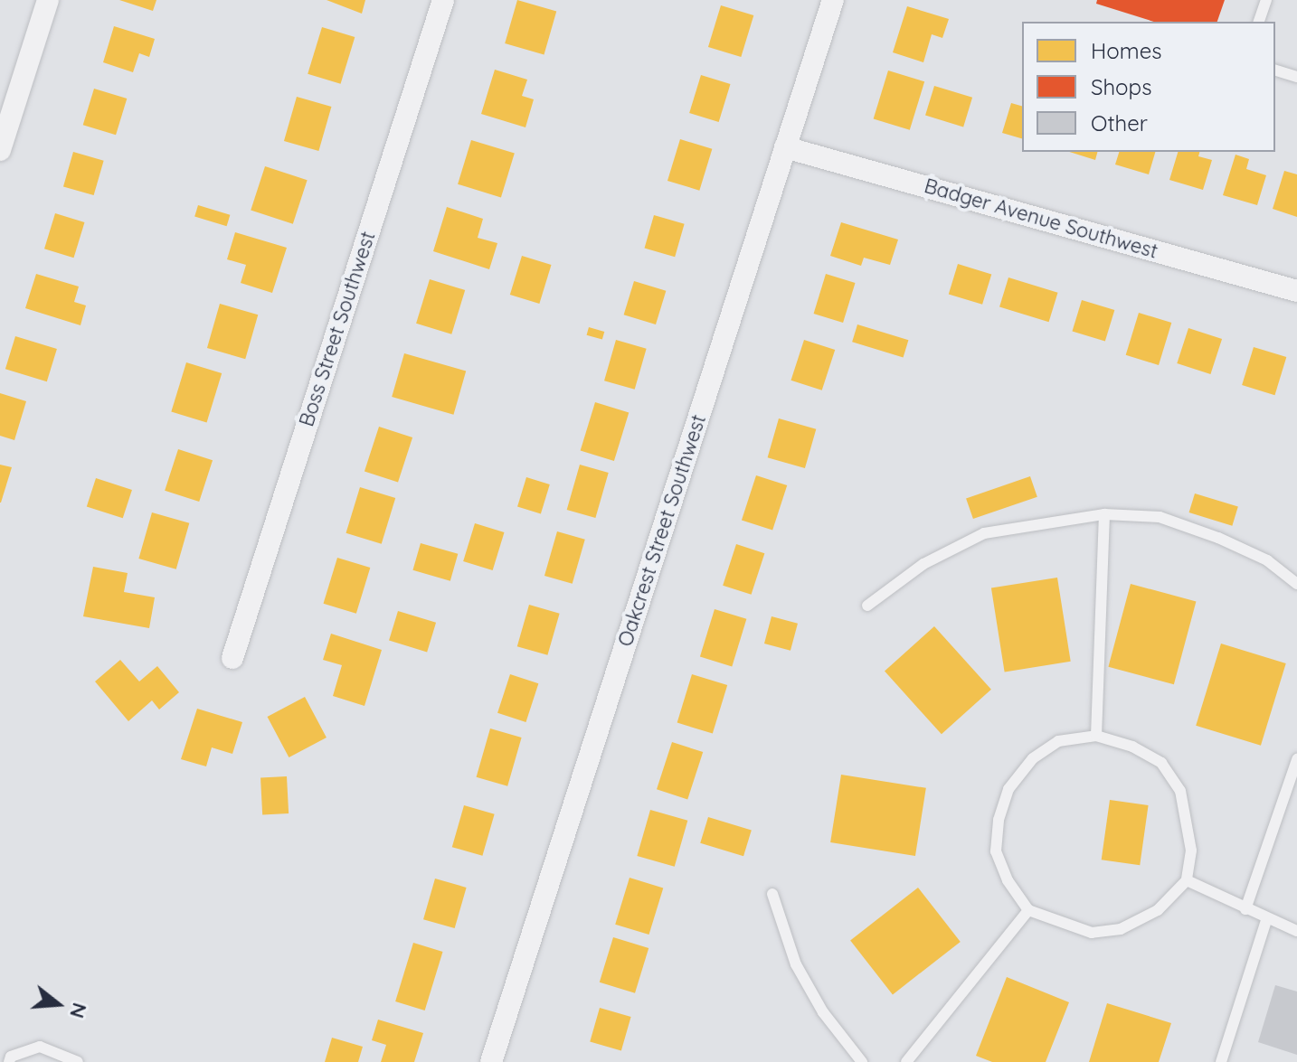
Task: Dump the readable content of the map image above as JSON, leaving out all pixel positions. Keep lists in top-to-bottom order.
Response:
{
  "streets": {
    "street": ["Badger Avenue Southwest", "Boss Street Southwest", "Oakcrest Street Southwest"]
  },
  "crossings": [
    ["Badger Avenue Southwest", "Oakcrest Street Southwest"]
  ],
  "legend": ["Homes", "Shops", "Other"],
  "north": "right"
}
